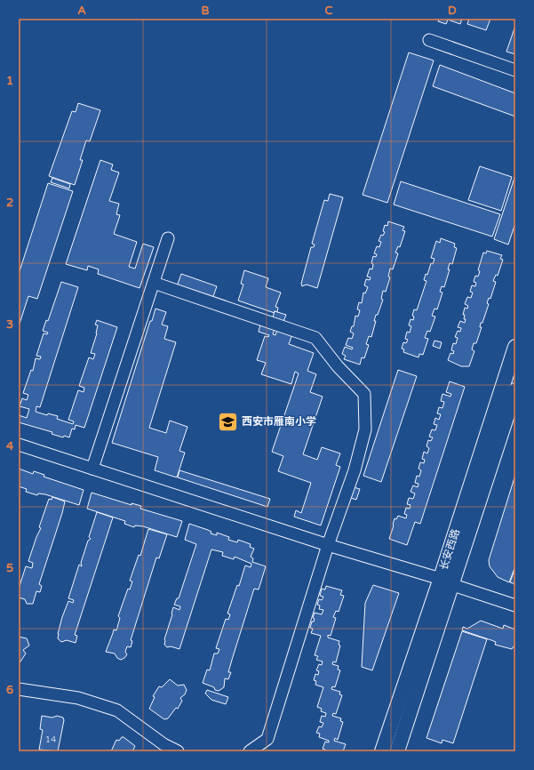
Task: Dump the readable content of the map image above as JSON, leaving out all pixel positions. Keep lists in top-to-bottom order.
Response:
{
  "streets": {
    "main road": ["长安西路"]
  },
  "places": {
    "school or university": ["西安市雁南小学"]
  },
  "house_numbers": ["14"],
  "grid": {
    "columns": [
      "A",
      "B",
      "C",
      "D"
    ],
    "rows": [
      "1",
      "2",
      "3",
      "4",
      "5",
      "6"
    ]
  }
}
